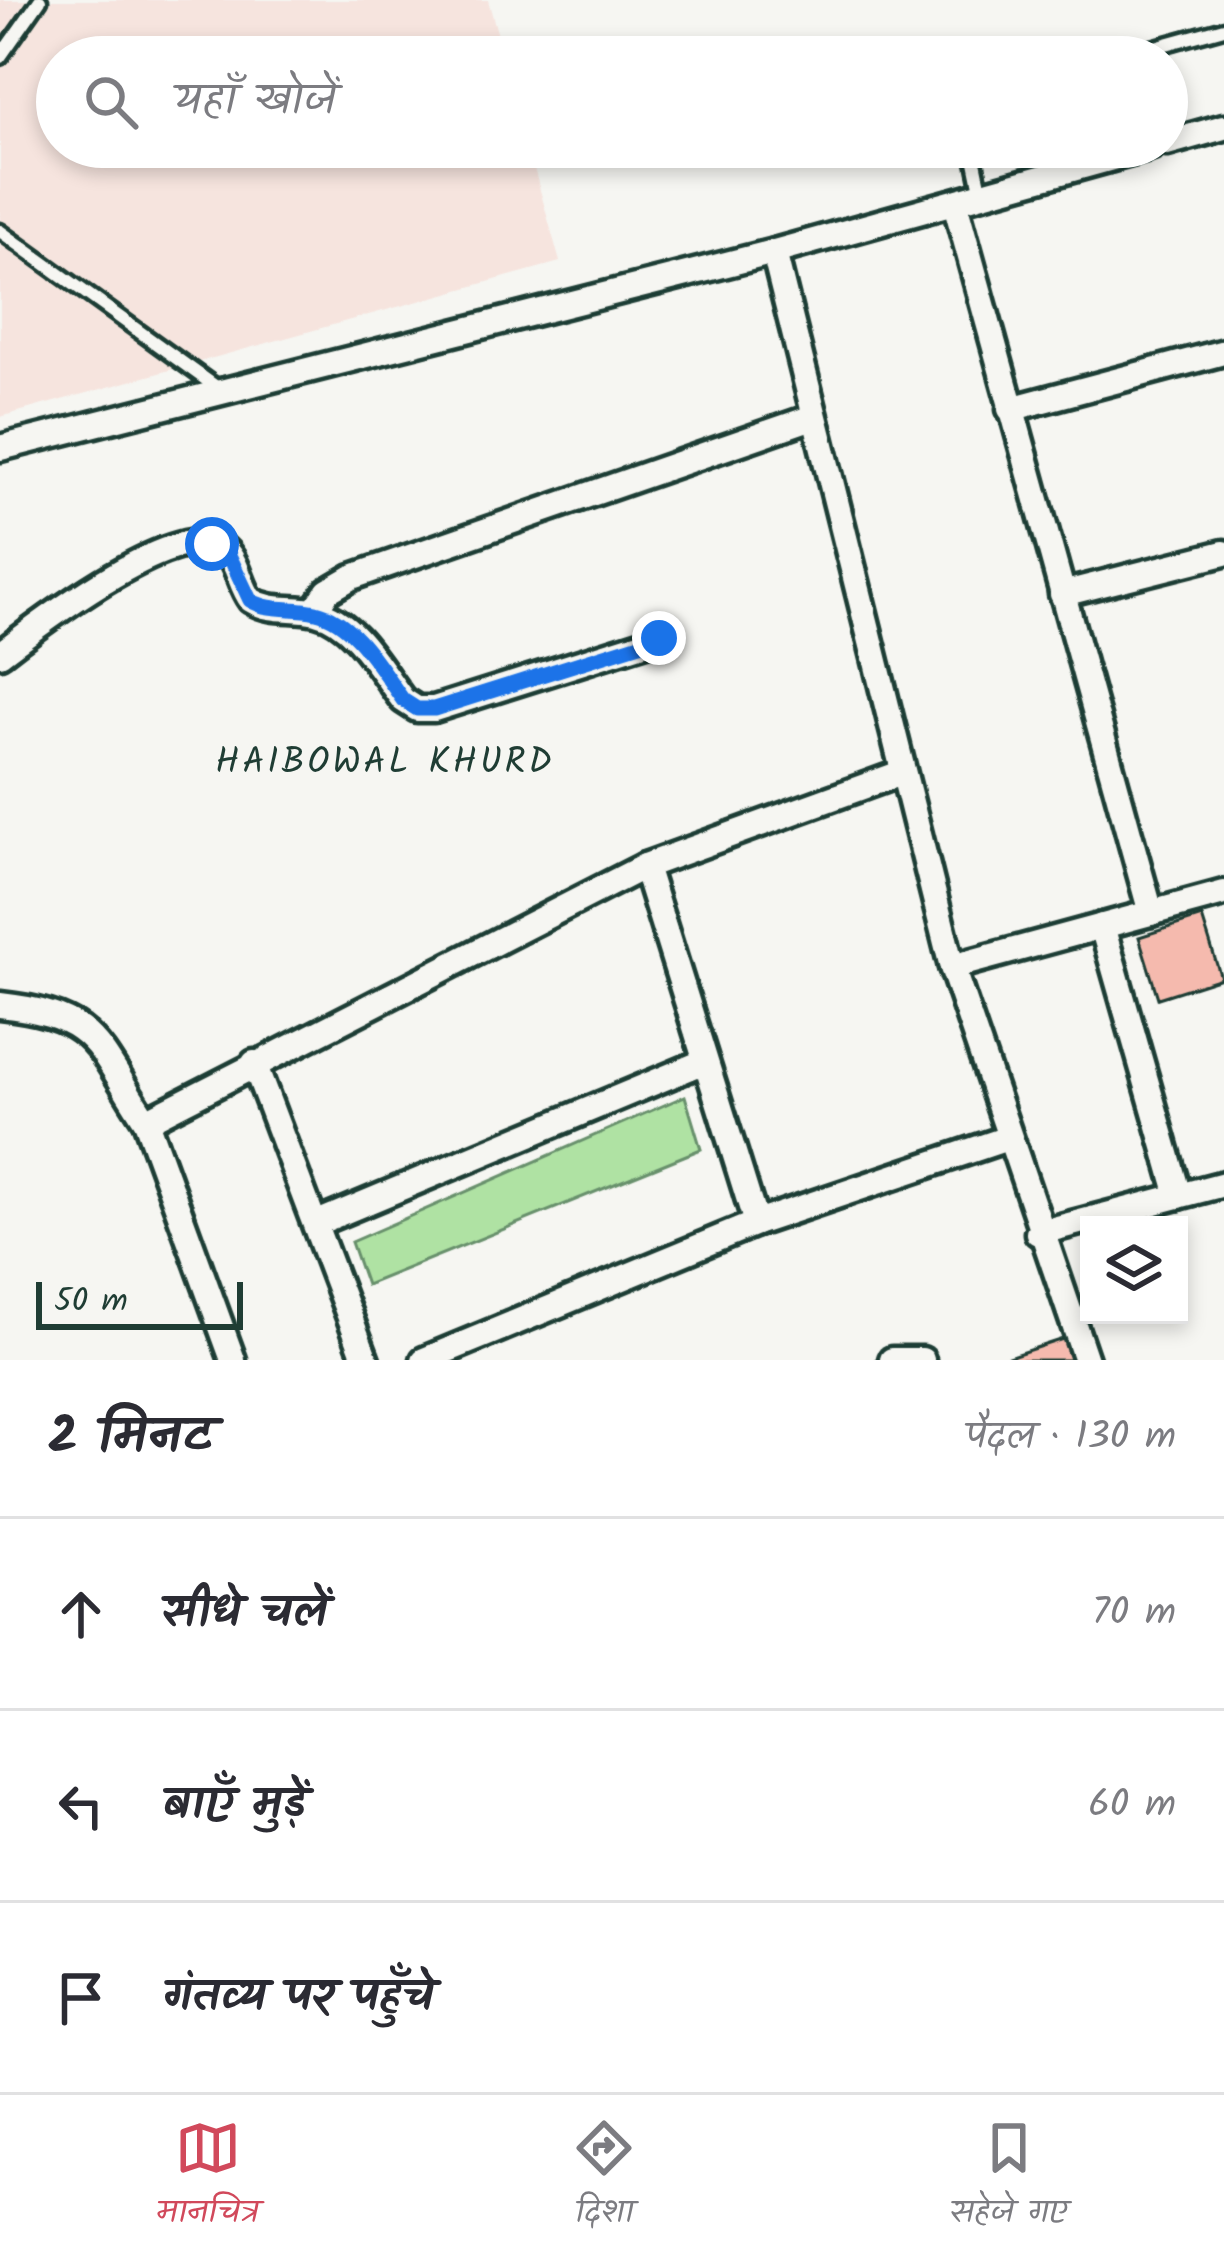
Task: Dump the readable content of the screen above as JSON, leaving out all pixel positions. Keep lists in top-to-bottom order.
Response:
{
  "districts": ["HAIBOWAL KHURD"],
  "scale_bar": "50 m",
  "page": {
    "search": "यहाँ खोजें",
    "scale": "50 m",
    "heading": ["2 मिनट", "पैदल · 130 m"],
    "list": [
      ["सीधे चलें", "70 m"],
      ["बाएँ मुड़ें", "60 m"],
      "गंतव्य पर पहुँचे"
    ],
    "nav": ["मानचित्र", "दिशा", "सहेजे गए"]
  }
}
